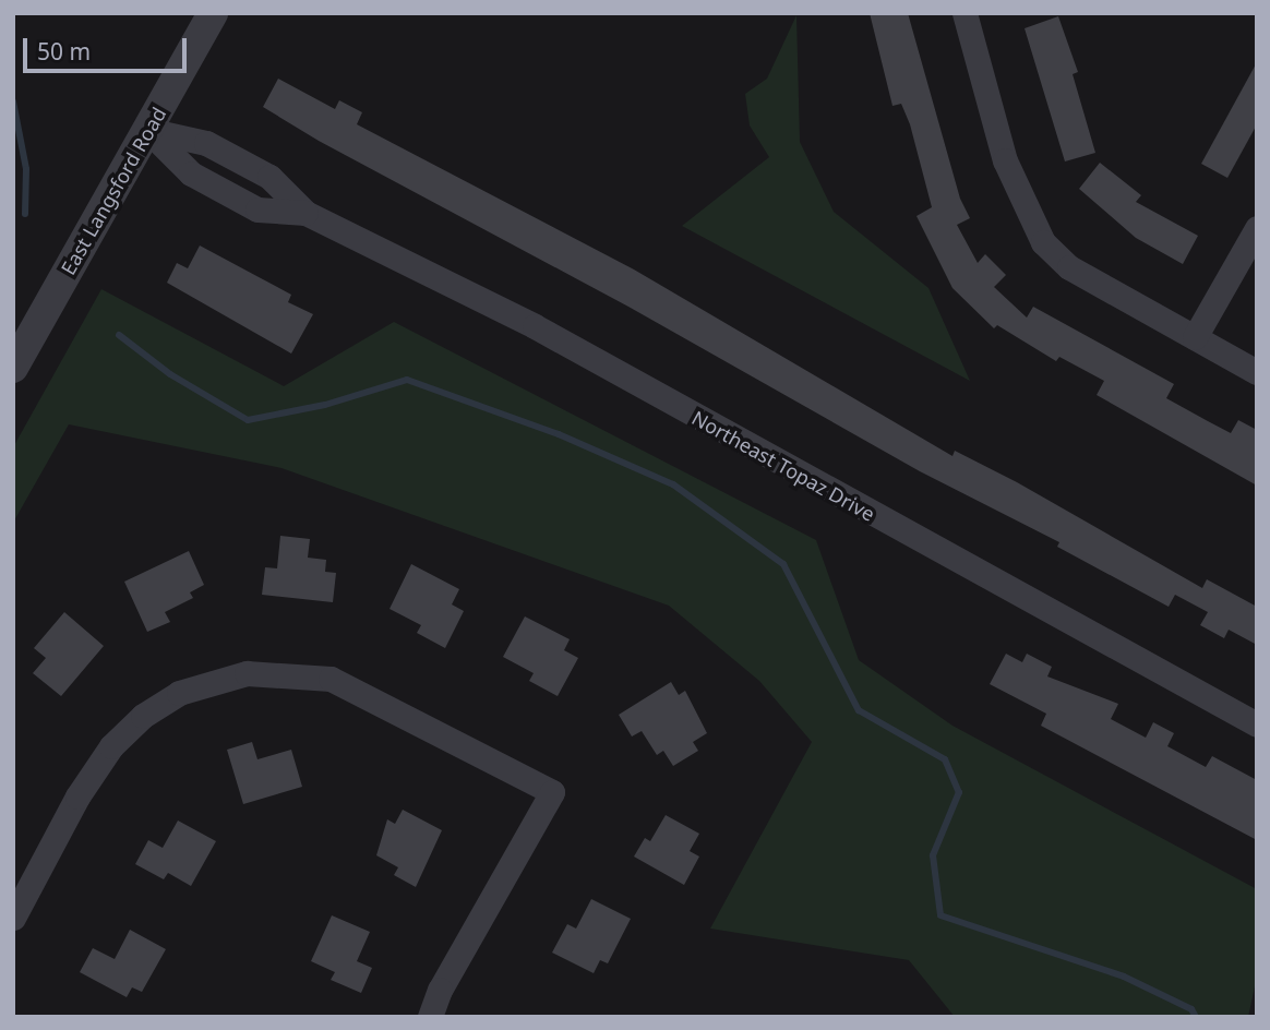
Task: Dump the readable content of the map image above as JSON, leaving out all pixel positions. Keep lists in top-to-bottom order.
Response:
{
  "streets": {
    "street": ["East Langsford Road", "Northeast Topaz Drive"]
  },
  "crossings": [
    ["East Langsford Road", "Northeast Topaz Drive"]
  ],
  "scale_bar": "50 m"
}
